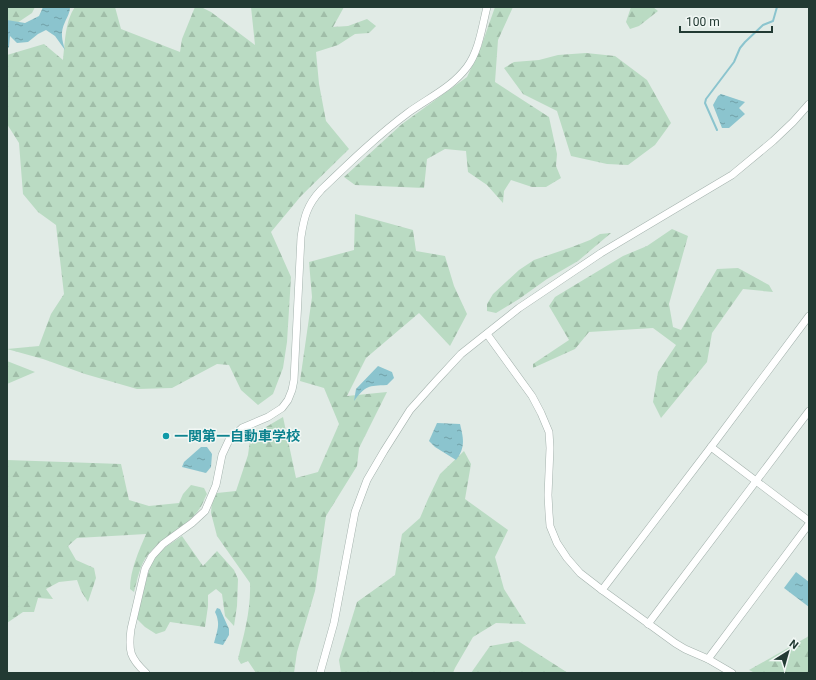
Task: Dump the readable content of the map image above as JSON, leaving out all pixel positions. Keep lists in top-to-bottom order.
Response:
{
  "places": ["一関第一自動車学校"],
  "scale_bar": "100 m",
  "north": "top right"
}
